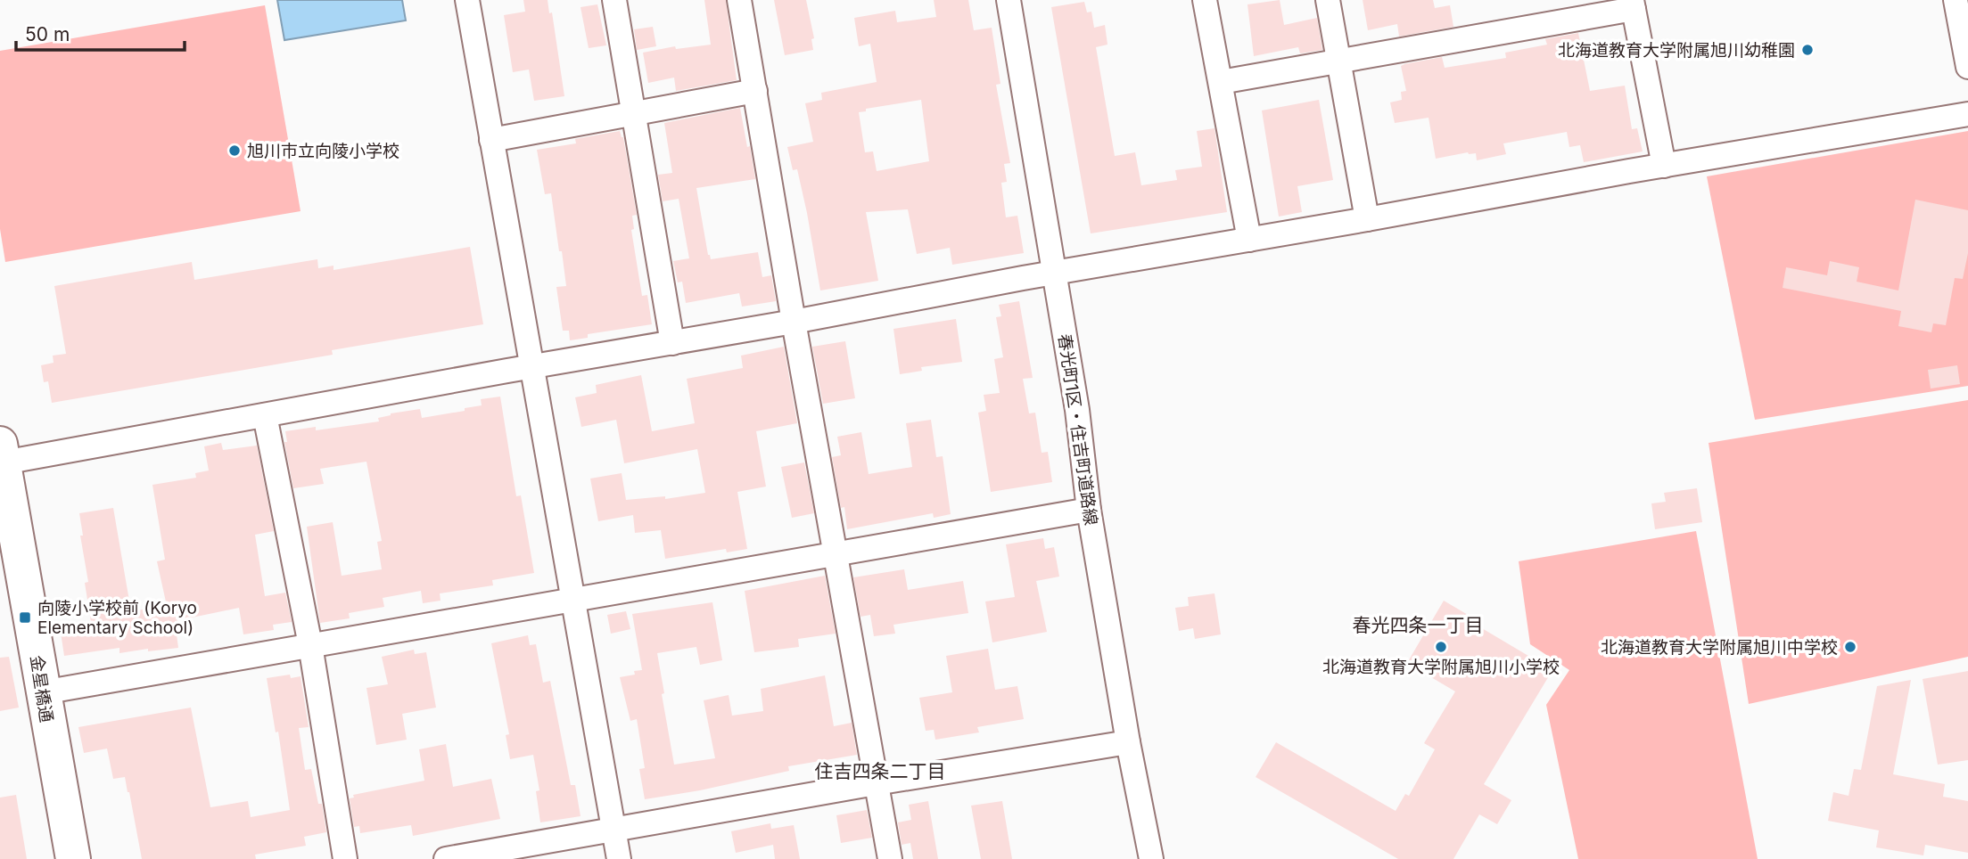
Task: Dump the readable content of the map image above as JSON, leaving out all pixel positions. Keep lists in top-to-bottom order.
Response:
{
  "streets": {
    "street": ["春光町1区・住吉町道路線", "金星橋通"]
  },
  "districts": ["春光四条一丁目", "住吉四条二丁目"],
  "places": {
    "other": [
      "北海道教育大学附属旭川幼稚園",
      "旭川市立向陵小学校",
      "北海道教育大学附属旭川小学校",
      "北海道教育大学附属旭川中学校"
    ],
    "transit": ["向陵小学校前 (Koryo Elementary School)"]
  },
  "scale_bar": "50 m"
}
